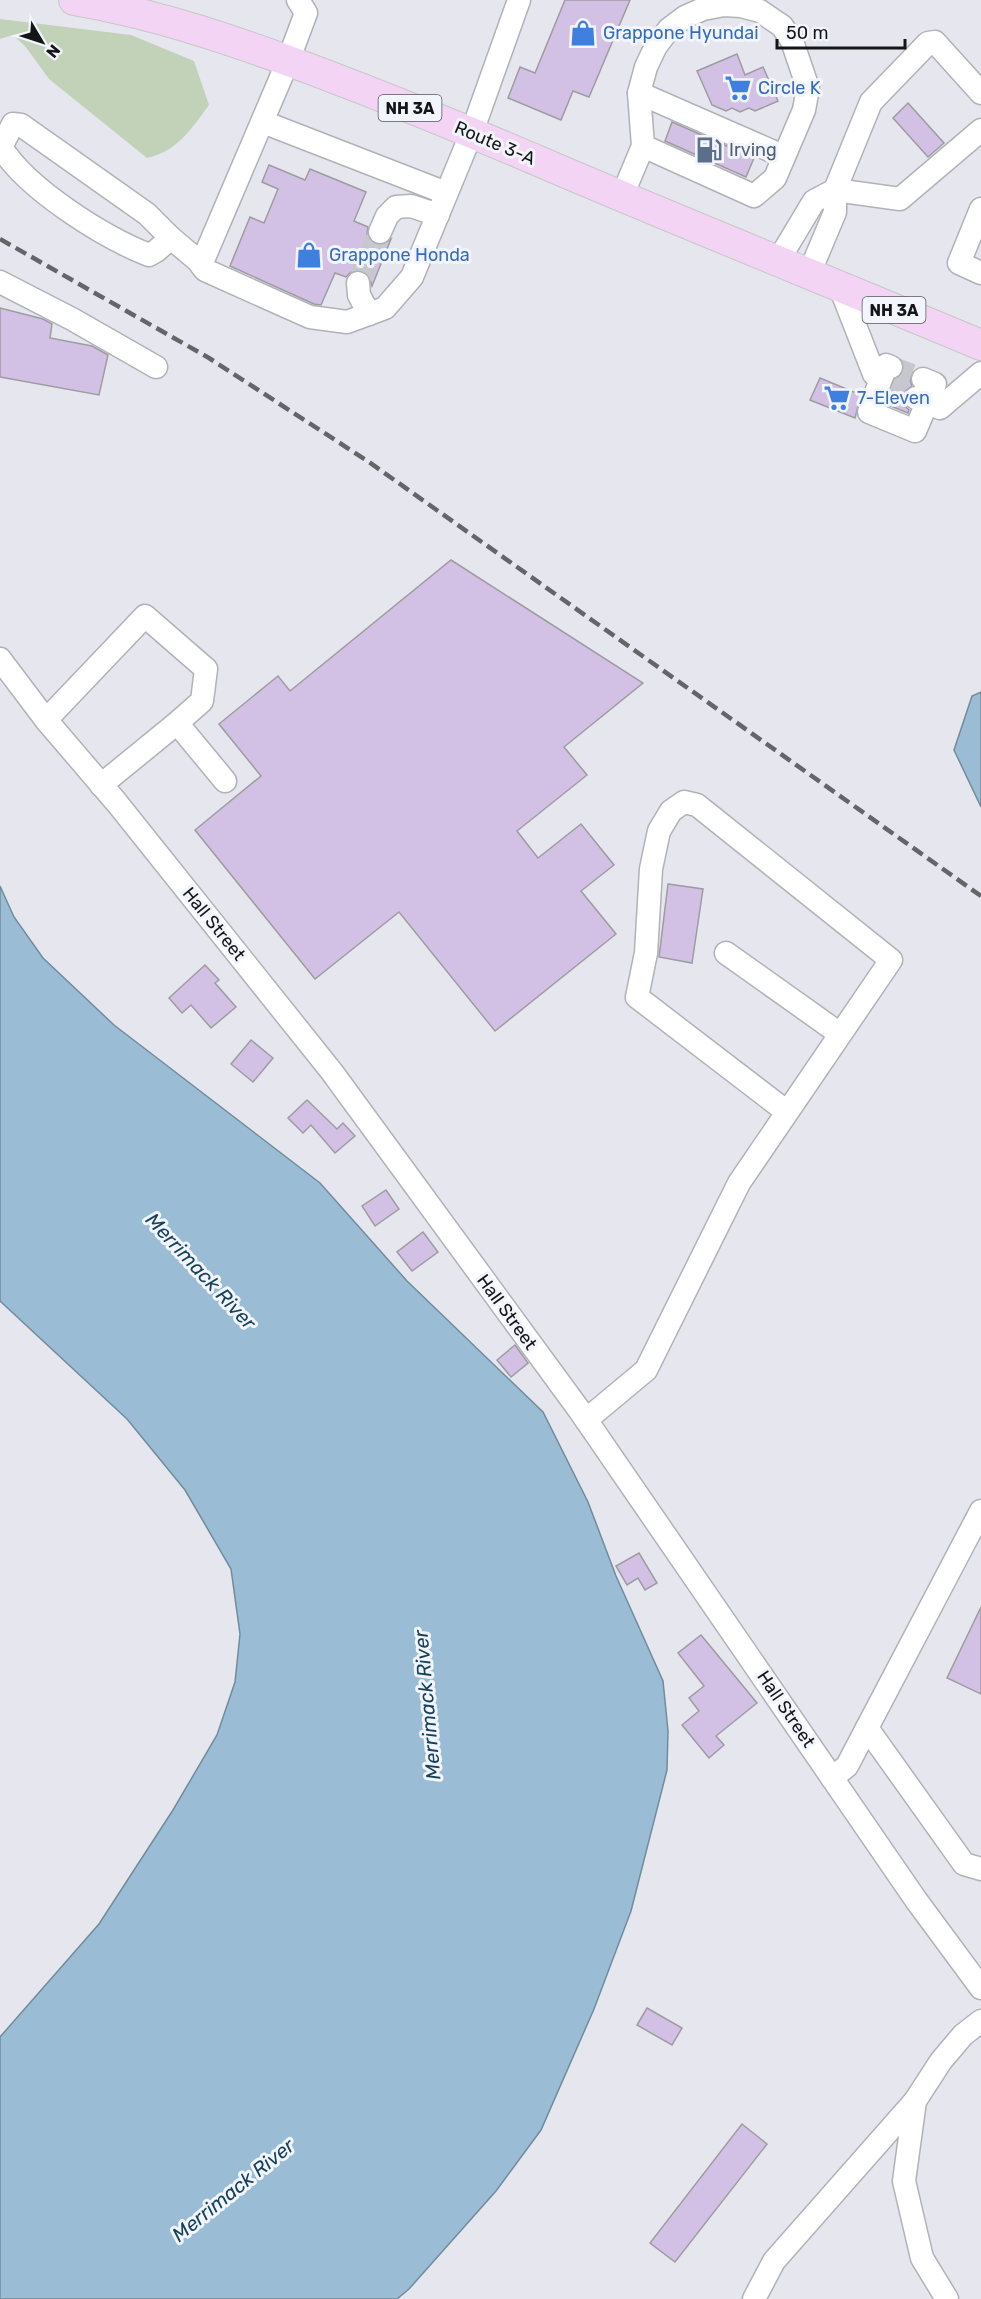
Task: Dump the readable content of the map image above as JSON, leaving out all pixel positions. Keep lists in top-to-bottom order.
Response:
{
  "streets": {
    "main road": ["NH 3A", "Route 3-A"],
    "street": ["Hall Street"]
  },
  "crossings": [
    ["NH 3A", "Route 3-A"]
  ],
  "water": ["Merrimack River"],
  "places": {
    "shop": ["Grappone Hyundai", "Grappone Honda"],
    "supermarket": ["Circle K", "7-Eleven"],
    "fuel station": ["Irving"]
  },
  "scale_bar": "50 m",
  "north": "bottom right"
}
